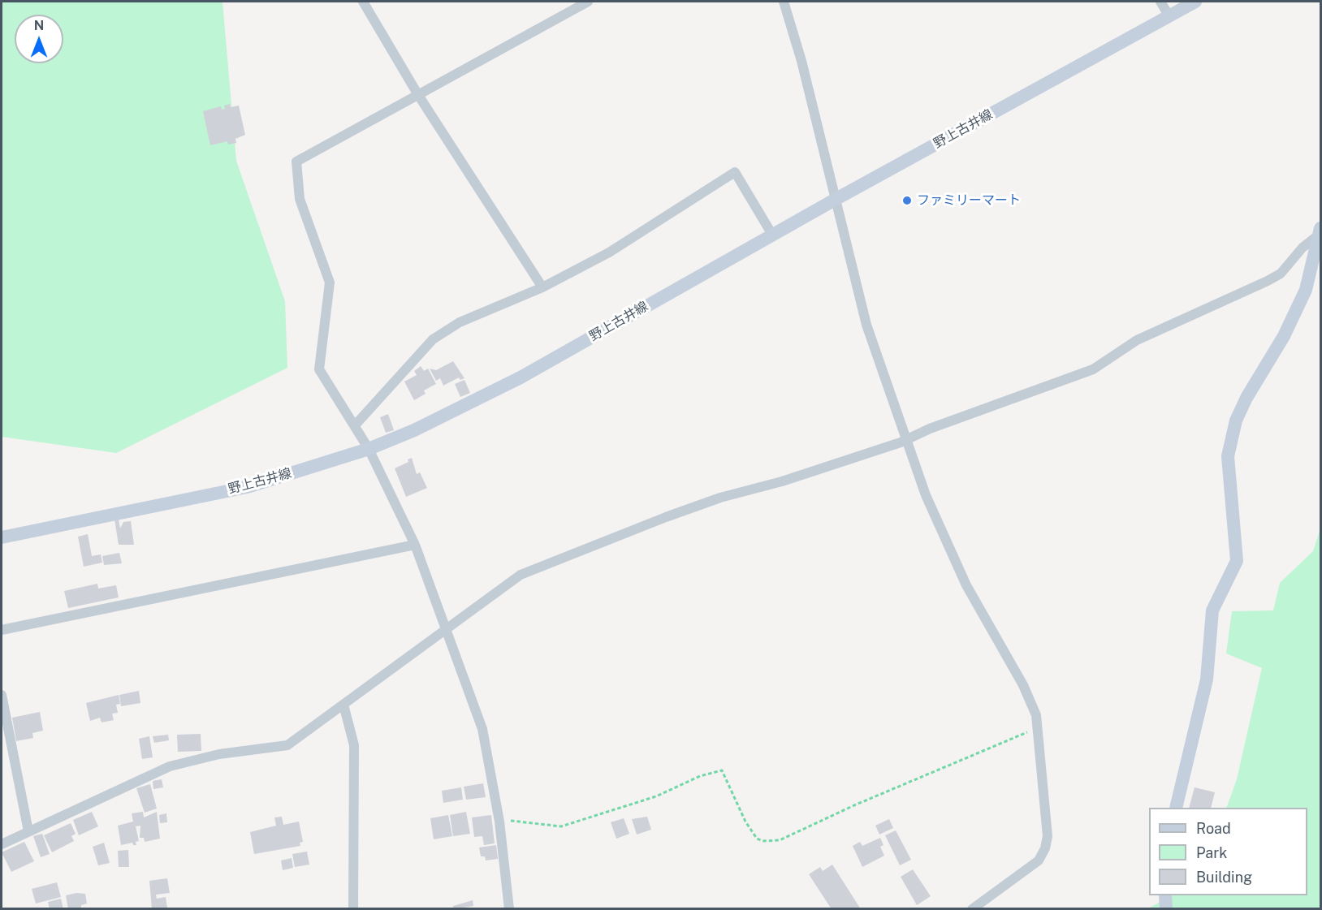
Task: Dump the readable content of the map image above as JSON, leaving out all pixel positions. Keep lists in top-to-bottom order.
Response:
{
  "streets": {
    "main road": ["野上古井線"]
  },
  "places": ["ファミリーマート"],
  "legend": ["Road", "Park", "Building"],
  "north": "top"
}
